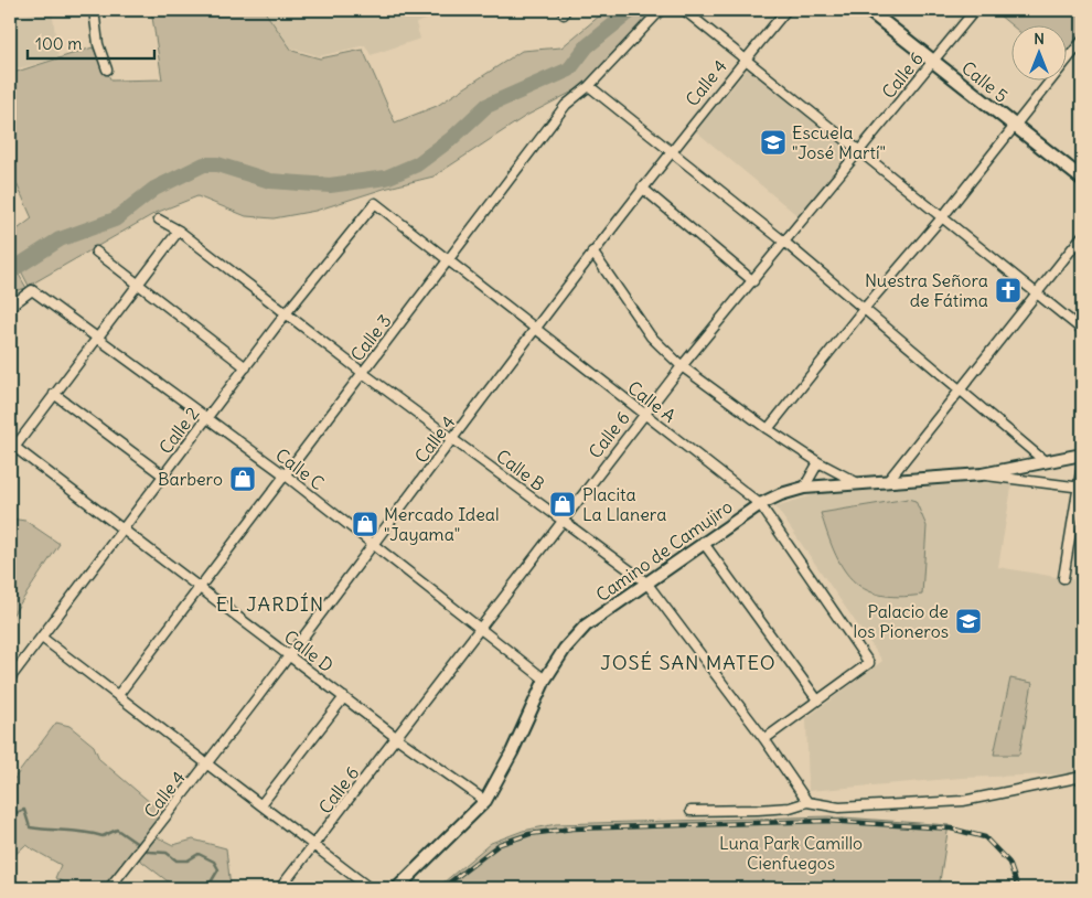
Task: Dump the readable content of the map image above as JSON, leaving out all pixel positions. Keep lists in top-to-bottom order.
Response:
{
  "streets": {
    "main road": ["Calle 5"],
    "street": [
      "Calle 6",
      "Calle 4",
      "Calle 3",
      "Calle A",
      "Calle 2",
      "Calle C",
      "Calle B",
      "Camino de Camujiro",
      "Calle D"
    ]
  },
  "crossings": [
    ["Calle 6", "Calle 5"],
    ["Calle 6", "Calle A"],
    ["Calle 6", "Calle C"],
    ["Calle 6", "Calle B"],
    ["Calle 6", "Calle D"],
    ["Calle 4", "Calle A"],
    ["Calle 4", "Calle C"],
    ["Calle 4", "Calle B"],
    ["Calle 4", "Calle D"],
    ["Calle 3", "Calle A"],
    ["Calle 3", "Calle C"],
    ["Calle 3", "Calle B"],
    ["Calle 3", "Calle D"],
    ["Calle A", "Calle 2"],
    ["Calle A", "Camino de Camujiro"],
    ["Calle 2", "Calle C"],
    ["Calle 2", "Calle B"],
    ["Calle 2", "Calle D"],
    ["Calle C", "Camino de Camujiro"],
    ["Calle B", "Camino de Camujiro"],
    ["Camino de Camujiro", "Calle D"]
  ],
  "districts": ["EL JARDÍN", "JOSÉ SAN MATEO"],
  "parks": ["Luna Park Camillo Cienfuegos"],
  "places": {
    "school or university": ["Escuela \"José Martí\"", "Palacio de los Pioneros"],
    "church": ["Nuestra Señora de Fátima"],
    "shop": ["Barbero", "Placita La Llanera", "Mercado Ideal \"Jayama\""]
  },
  "scale_bar": "100 m",
  "north": "top"
}
